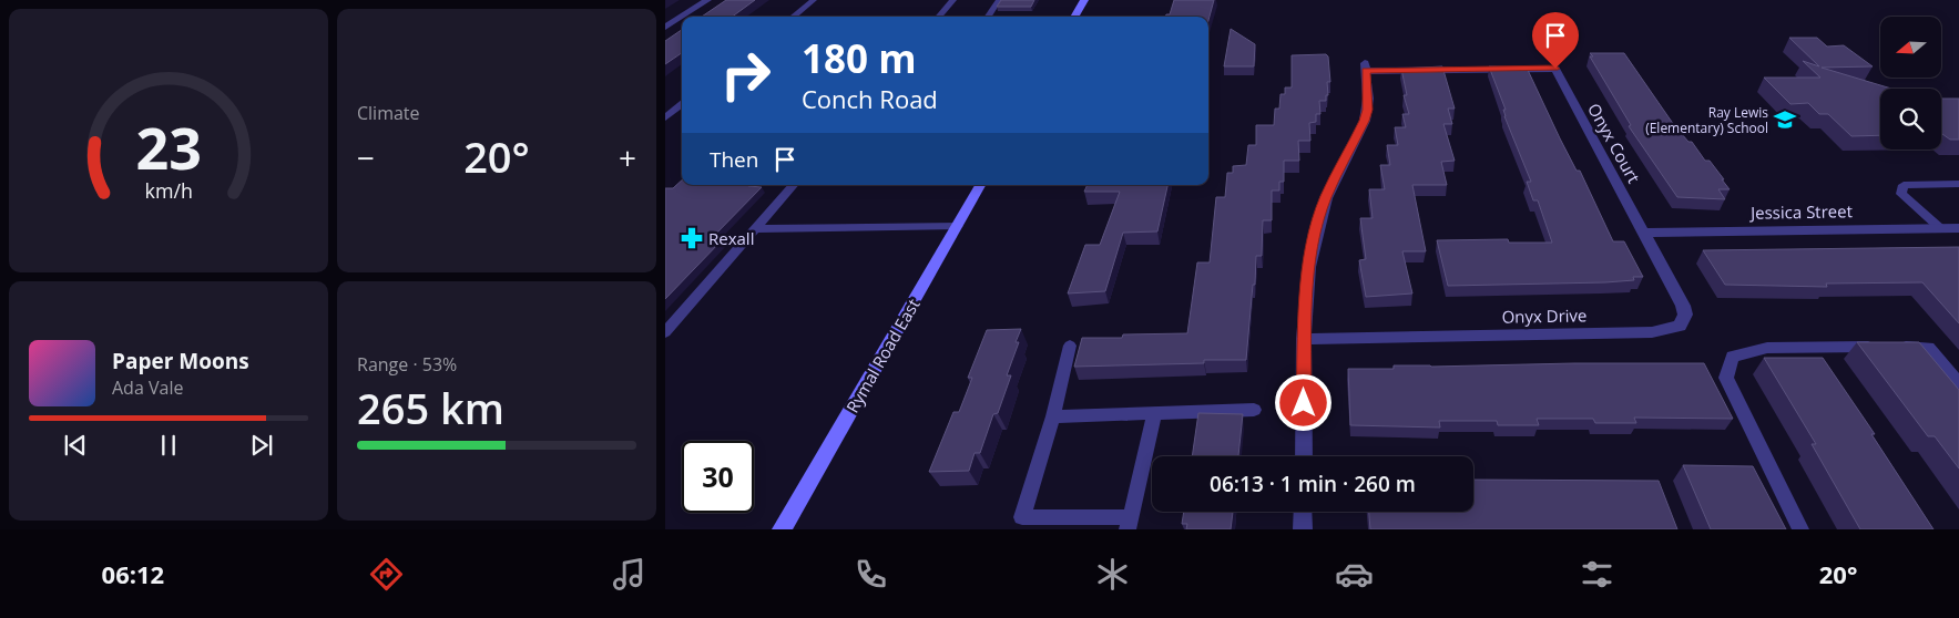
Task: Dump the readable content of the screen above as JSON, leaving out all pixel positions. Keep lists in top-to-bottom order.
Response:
{
  "streets": {
    "main road": ["Rymal Road East"],
    "street": ["Onyx Court", "Jessica Street", "Onyx Drive"]
  },
  "crossings": [
    ["Onyx Court", "Jessica Street"],
    ["Onyx Court", "Onyx Drive"],
    ["Jessica Street", "Onyx Drive"]
  ],
  "places": {
    "school or university": ["Ray Lewis (Elementary) School"],
    "pharmacy": ["Rexall"]
  },
  "north": "left",
  "page": {
    "tile": [
      "Climate",
      ["Range · 53%", "265 km"]
    ],
    "turn": ["180 m", "Conch Road"],
    "then": "Then",
    "heat": ["−", "20°", "+"],
    "song": ["Paper Moons", "Ada Vale"],
    "limit": "30",
    "trip": "06:13 · 1 min · 260 m",
    "tabs": ["06:12", "20°"],
    "gauge": ["23", "km/h"]
  }
}
